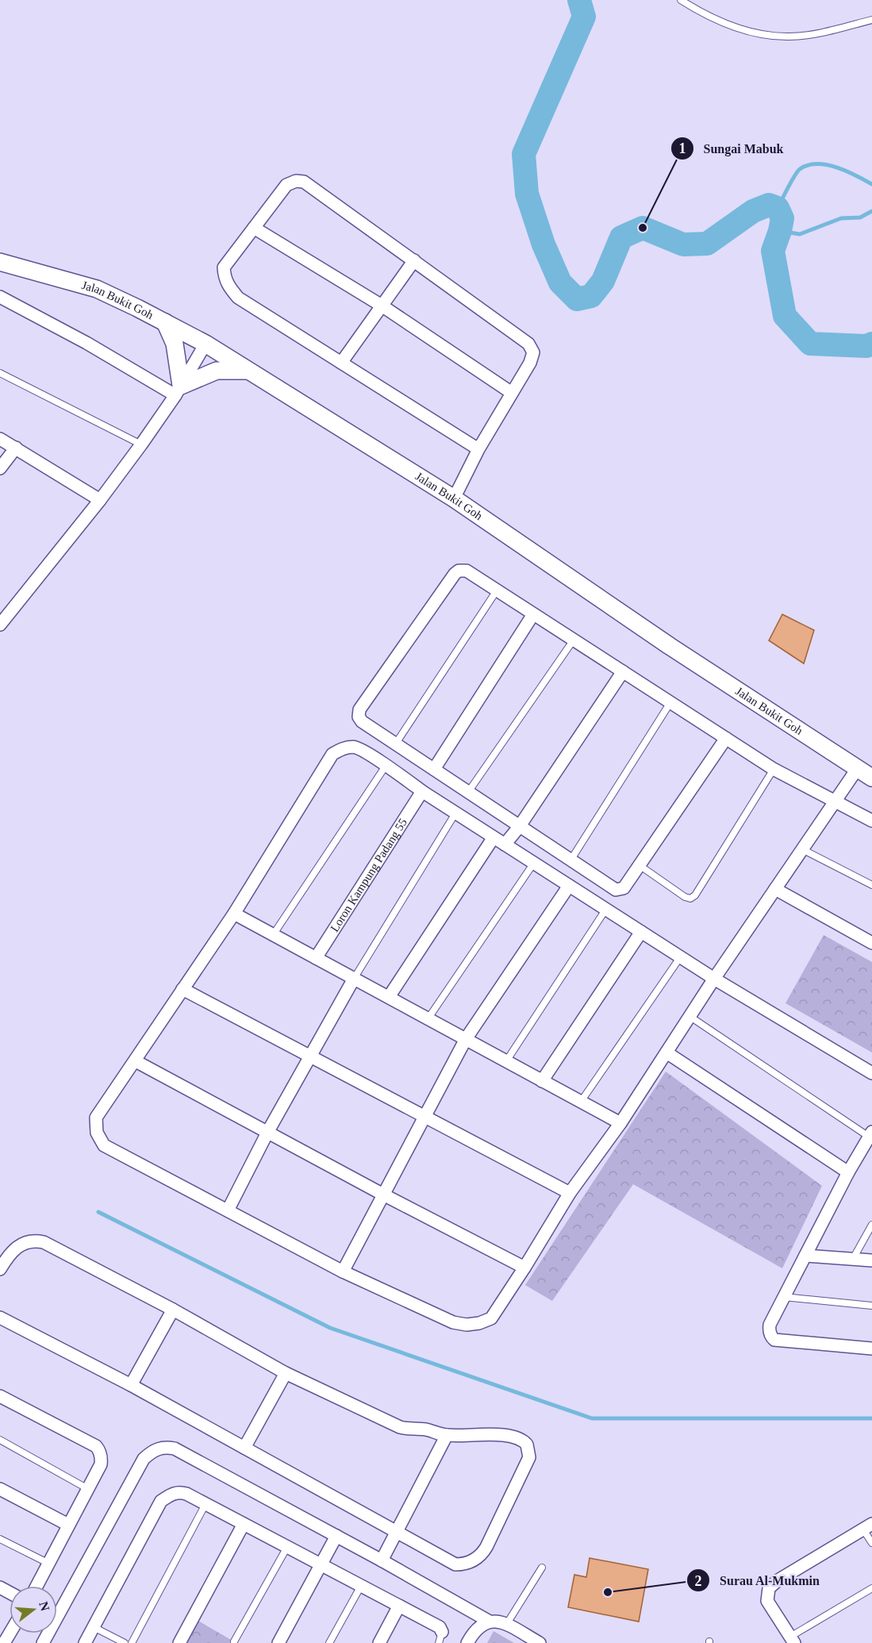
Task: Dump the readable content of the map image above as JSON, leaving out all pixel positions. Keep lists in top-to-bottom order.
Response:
{
  "streets": {
    "main road": ["Jalan Bukit Goh"],
    "street": ["Loron Kampung Padang 55"]
  },
  "places": ["Sungai Mabuk", "Surau Al-Mukmin"],
  "north": "right"
}
